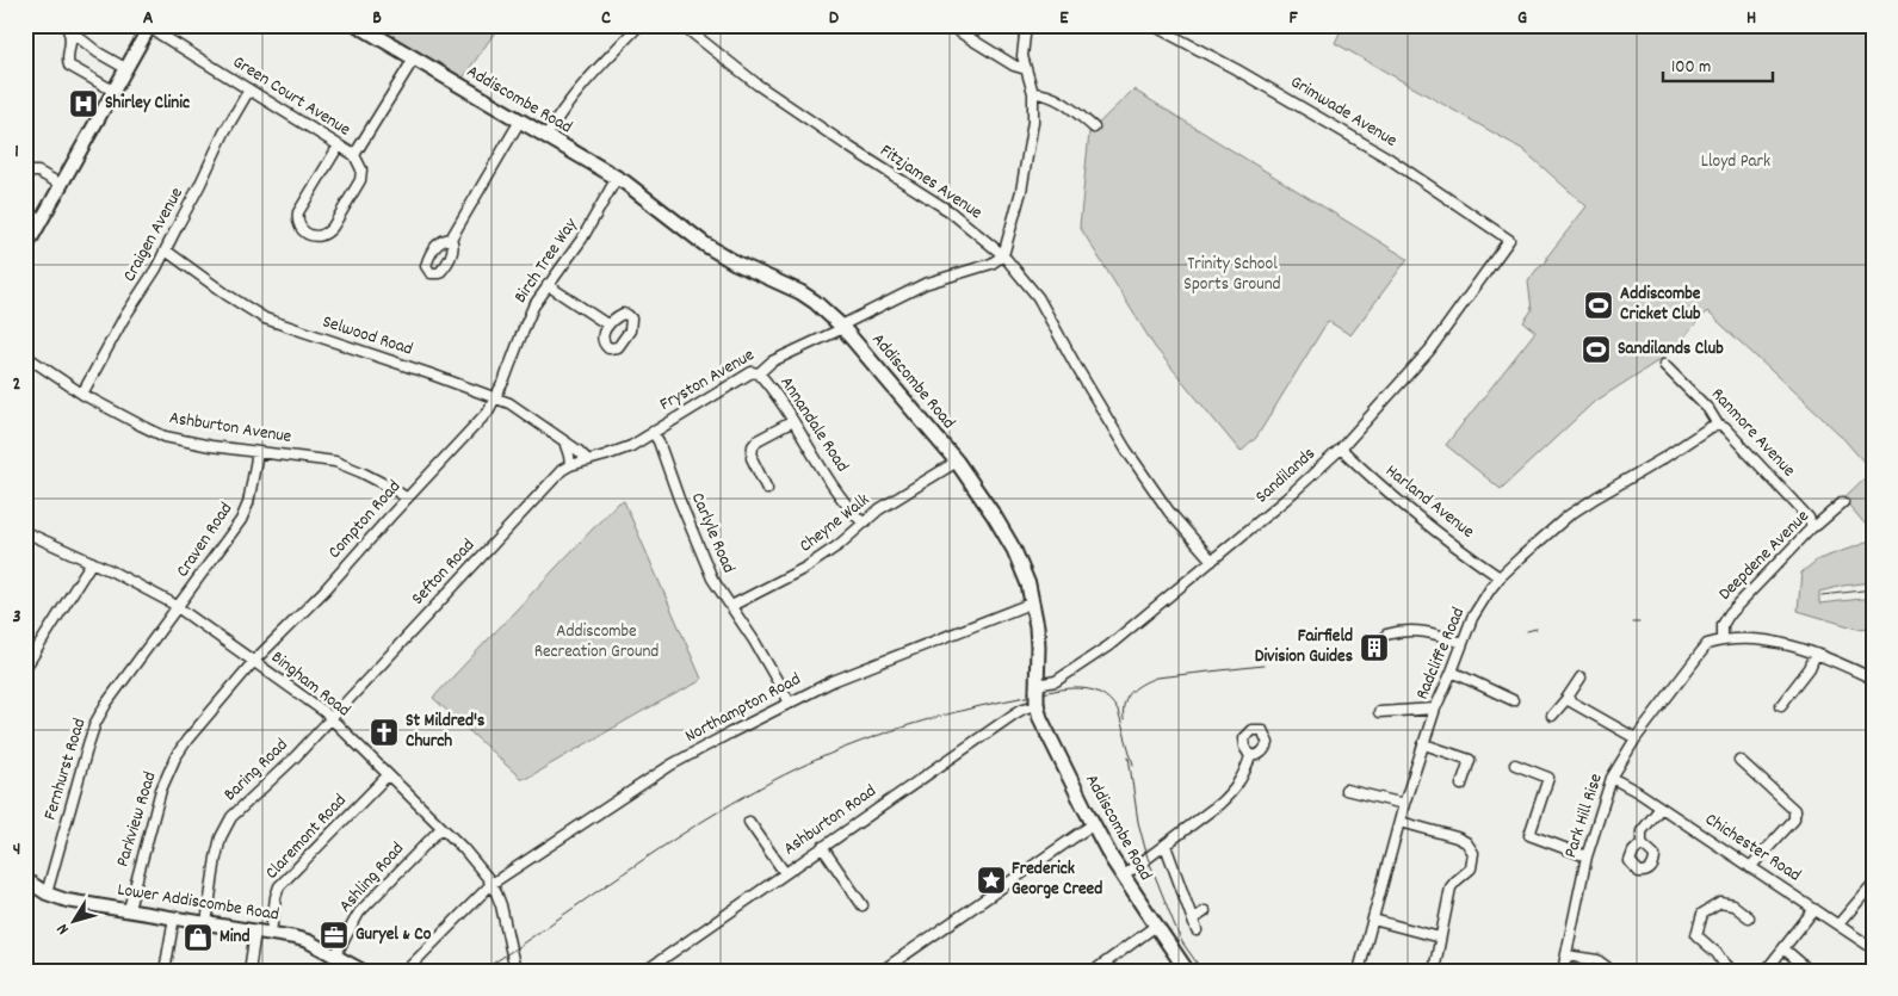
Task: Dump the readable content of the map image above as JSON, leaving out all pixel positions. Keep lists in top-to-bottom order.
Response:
{
  "streets": {
    "highway": ["Addiscombe Road"],
    "main road": ["Lower Addiscombe Road"],
    "street": [
      "Green Court Avenue",
      "Grimwade Avenue",
      "Fitzjames Avenue",
      "Craigen Avenue",
      "Birch Tree Way",
      "Selwood Road",
      "Fryston Avenue",
      "Annandale Road",
      "Ashburton Avenue",
      "Ranmore Avenue",
      "Sandilands",
      "Harland Avenue",
      "Compton Road",
      "Cheyne Walk",
      "Carlyle Road",
      "Craven Road",
      "Deepdene Avenue",
      "Sefton Road",
      "Radcliffe Road",
      "Bingham Road",
      "Northampton Road",
      "Fernhurst Road",
      "Baring Road",
      "Park Hill Rise",
      "Parkview Road",
      "Ashburton Road",
      "Claremont Road",
      "Chichester Road",
      "Ashling Road"
    ]
  },
  "crossings": [
    ["Green Court Avenue", "Craigen Avenue"],
    ["Addiscombe Road", "Birch Tree Way"],
    ["Addiscombe Road", "Fryston Avenue"],
    ["Addiscombe Road", "Sandilands"],
    ["Addiscombe Road", "Cheyne Walk"],
    ["Addiscombe Road", "Northampton Road"],
    ["Addiscombe Road", "Ashburton Road"],
    ["Grimwade Avenue", "Sandilands"],
    ["Fitzjames Avenue", "Fryston Avenue"],
    ["Fitzjames Avenue", "Sandilands"],
    ["Craigen Avenue", "Selwood Road"],
    ["Craigen Avenue", "Ashburton Avenue"],
    ["Birch Tree Way", "Selwood Road"],
    ["Birch Tree Way", "Compton Road"],
    ["Selwood Road", "Fryston Avenue"],
    ["Selwood Road", "Compton Road"],
    ["Selwood Road", "Sefton Road"],
    ["Fryston Avenue", "Annandale Road"],
    ["Fryston Avenue", "Carlyle Road"],
    ["Fryston Avenue", "Sefton Road"],
    ["Annandale Road", "Cheyne Walk"],
    ["Ashburton Avenue", "Compton Road"],
    ["Ashburton Avenue", "Craven Road"],
    ["Ranmore Avenue", "Deepdene Avenue"],
    ["Ranmore Avenue", "Radcliffe Road"],
    ["Sandilands", "Harland Avenue"],
    ["Sandilands", "Ashburton Road"],
    ["Harland Avenue", "Radcliffe Road"],
    ["Compton Road", "Bingham Road"],
    ["Compton Road", "Parkview Road"],
    ["Cheyne Walk", "Carlyle Road"],
    ["Carlyle Road", "Northampton Road"],
    ["Craven Road", "Bingham Road"],
    ["Craven Road", "Fernhurst Road"],
    ["Deepdene Avenue", "Park Hill Rise"],
    ["Sefton Road", "Bingham Road"],
    ["Sefton Road", "Baring Road"],
    ["Bingham Road", "Northampton Road"],
    ["Bingham Road", "Fernhurst Road"],
    ["Bingham Road", "Baring Road"],
    ["Bingham Road", "Parkview Road"],
    ["Bingham Road", "Claremont Road"],
    ["Bingham Road", "Ashling Road"],
    ["Fernhurst Road", "Lower Addiscombe Road"],
    ["Baring Road", "Lower Addiscombe Road"],
    ["Park Hill Rise", "Chichester Road"],
    ["Parkview Road", "Lower Addiscombe Road"],
    ["Claremont Road", "Lower Addiscombe Road"],
    ["Ashling Road", "Lower Addiscombe Road"]
  ],
  "parks": ["Lloyd Park", "Trinity School Sports Ground", "Addiscombe Recreation Ground"],
  "places": {
    "hospital": ["Shirley Clinic"],
    "sports": ["Addiscombe Cricket Club", "Sandilands Club"],
    "building": ["Fairfield Division Guides"],
    "church": ["St Mildred's Church"],
    "place": ["Frederick George Creed"],
    "office": ["Guryel & Co"],
    "shop": ["Mind"]
  },
  "scale_bar": "100 m",
  "north": "bottom left",
  "grid": {
    "columns": [
      "A",
      "B",
      "C",
      "D",
      "E",
      "F",
      "G",
      "H"
    ],
    "rows": [
      "1",
      "2",
      "3",
      "4"
    ]
  }
}
